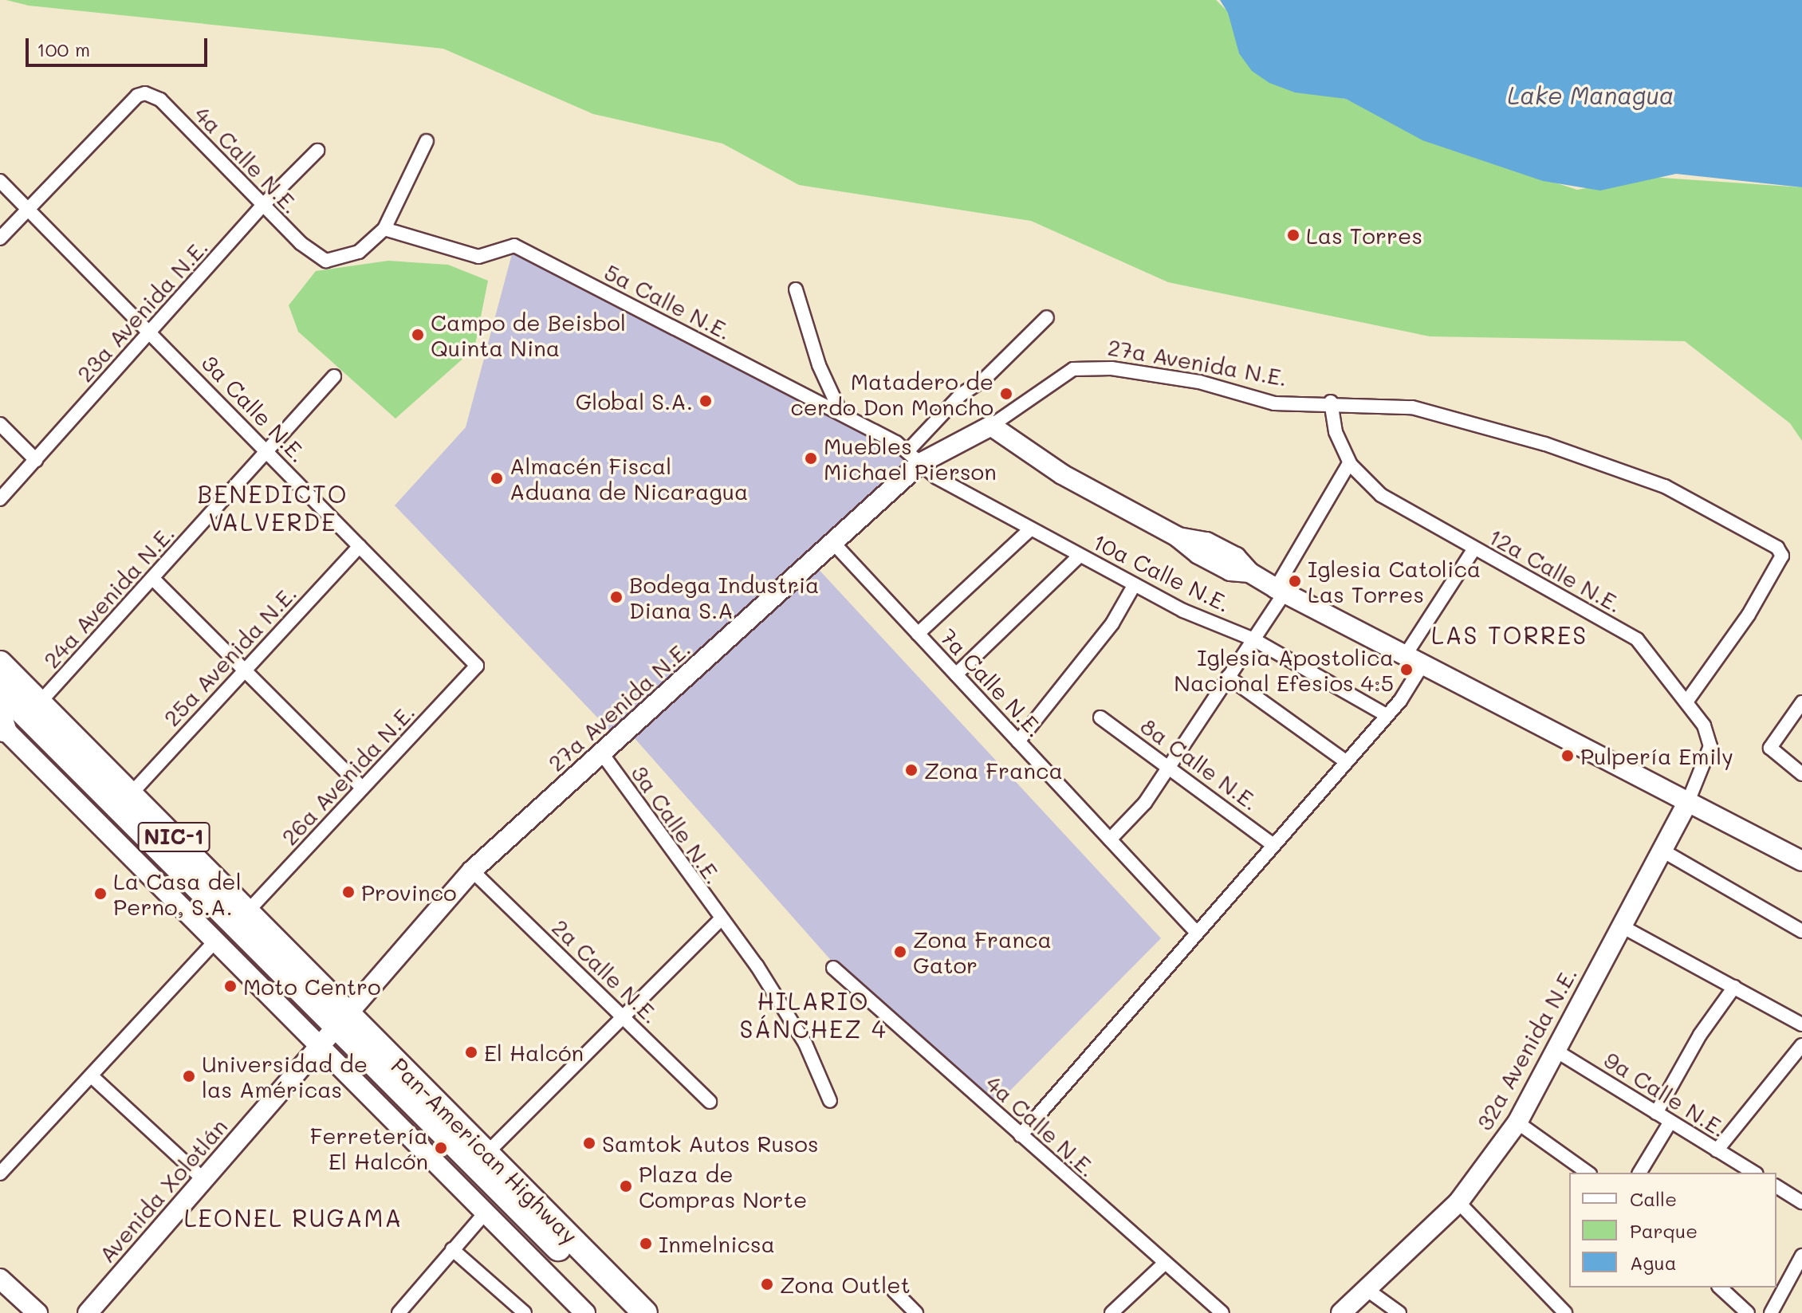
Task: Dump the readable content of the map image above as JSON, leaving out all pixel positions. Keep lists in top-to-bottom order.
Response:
{
  "streets": {
    "highway": ["NIC-1", "Pan-American Highway"],
    "street": [
      "4a Calle N.E.",
      "5a Calle N.E.",
      "23a Avenida N.E.",
      "27a Avenida N.E.",
      "3a Calle N.E.",
      "12a Calle N.E.",
      "10a Calle N.E.",
      "24a Avenida N.E.",
      "25a Avenida N.E.",
      "7a Calle N.E.",
      "8a Calle N.E.",
      "26a Avenida N.E.",
      "2a Calle N.E.",
      "32a Avenida N.E.",
      "9a Calle N.E.",
      "Avenida Xolotlán"
    ]
  },
  "crossings": [
    ["4a Calle N.E.", "5a Calle N.E."],
    ["4a Calle N.E.", "23a Avenida N.E."],
    ["4a Calle N.E.", "3a Calle N.E."],
    ["5a Calle N.E.", "27a Avenida N.E."],
    ["5a Calle N.E.", "10a Calle N.E."],
    ["23a Avenida N.E.", "3a Calle N.E."],
    ["27a Avenida N.E.", "3a Calle N.E."],
    ["27a Avenida N.E.", "12a Calle N.E."],
    ["27a Avenida N.E.", "10a Calle N.E."],
    ["27a Avenida N.E.", "7a Calle N.E."],
    ["27a Avenida N.E.", "2a Calle N.E."],
    ["27a Avenida N.E.", "Pan-American Highway"],
    ["27a Avenida N.E.", "Avenida Xolotlán"],
    ["3a Calle N.E.", "24a Avenida N.E."],
    ["3a Calle N.E.", "25a Avenida N.E."],
    ["3a Calle N.E.", "26a Avenida N.E."],
    ["12a Calle N.E.", "32a Avenida N.E."],
    ["24a Avenida N.E.", "Pan-American Highway"],
    ["25a Avenida N.E.", "Pan-American Highway"],
    ["26a Avenida N.E.", "Pan-American Highway"],
    ["32a Avenida N.E.", "9a Calle N.E."],
    ["Pan-American Highway", "Avenida Xolotlán"]
  ],
  "districts": [
    "BENEDICTO VALVERDE",
    "LAS TORRES",
    "HILARIO SÁNCHEZ 4",
    "LEONEL RUGAMA"
  ],
  "water": ["Lake Managua"],
  "places": [
    "Las Torres",
    "Campo de Beisbol Quinta Nina",
    "Matadero de cerdo Don Moncho",
    "Global S.A.",
    "Muebles Michael Pierson",
    "Almacén Fiscal Aduana de Nicaragua",
    "Iglesia Catolica Las Torres",
    "Bodega Industria Diana S.A",
    "Iglesia Apostolica Nacional Efesios 4:5",
    "Pulpería Emily",
    "Zona Franca",
    "Provinco",
    "La Casa del Perno, S.A.",
    "Zona Franca Gator",
    "Moto Centro",
    "El Halcón",
    "Universidad de las Américas",
    "Samtok Autos Rusos",
    "Ferretería El Halcón",
    "Plaza de Compras Norte",
    "Inmelnicsa",
    "Zona Outlet"
  ],
  "legend": ["Calle", "Parque", "Agua"],
  "scale_bar": "100 m"
}
